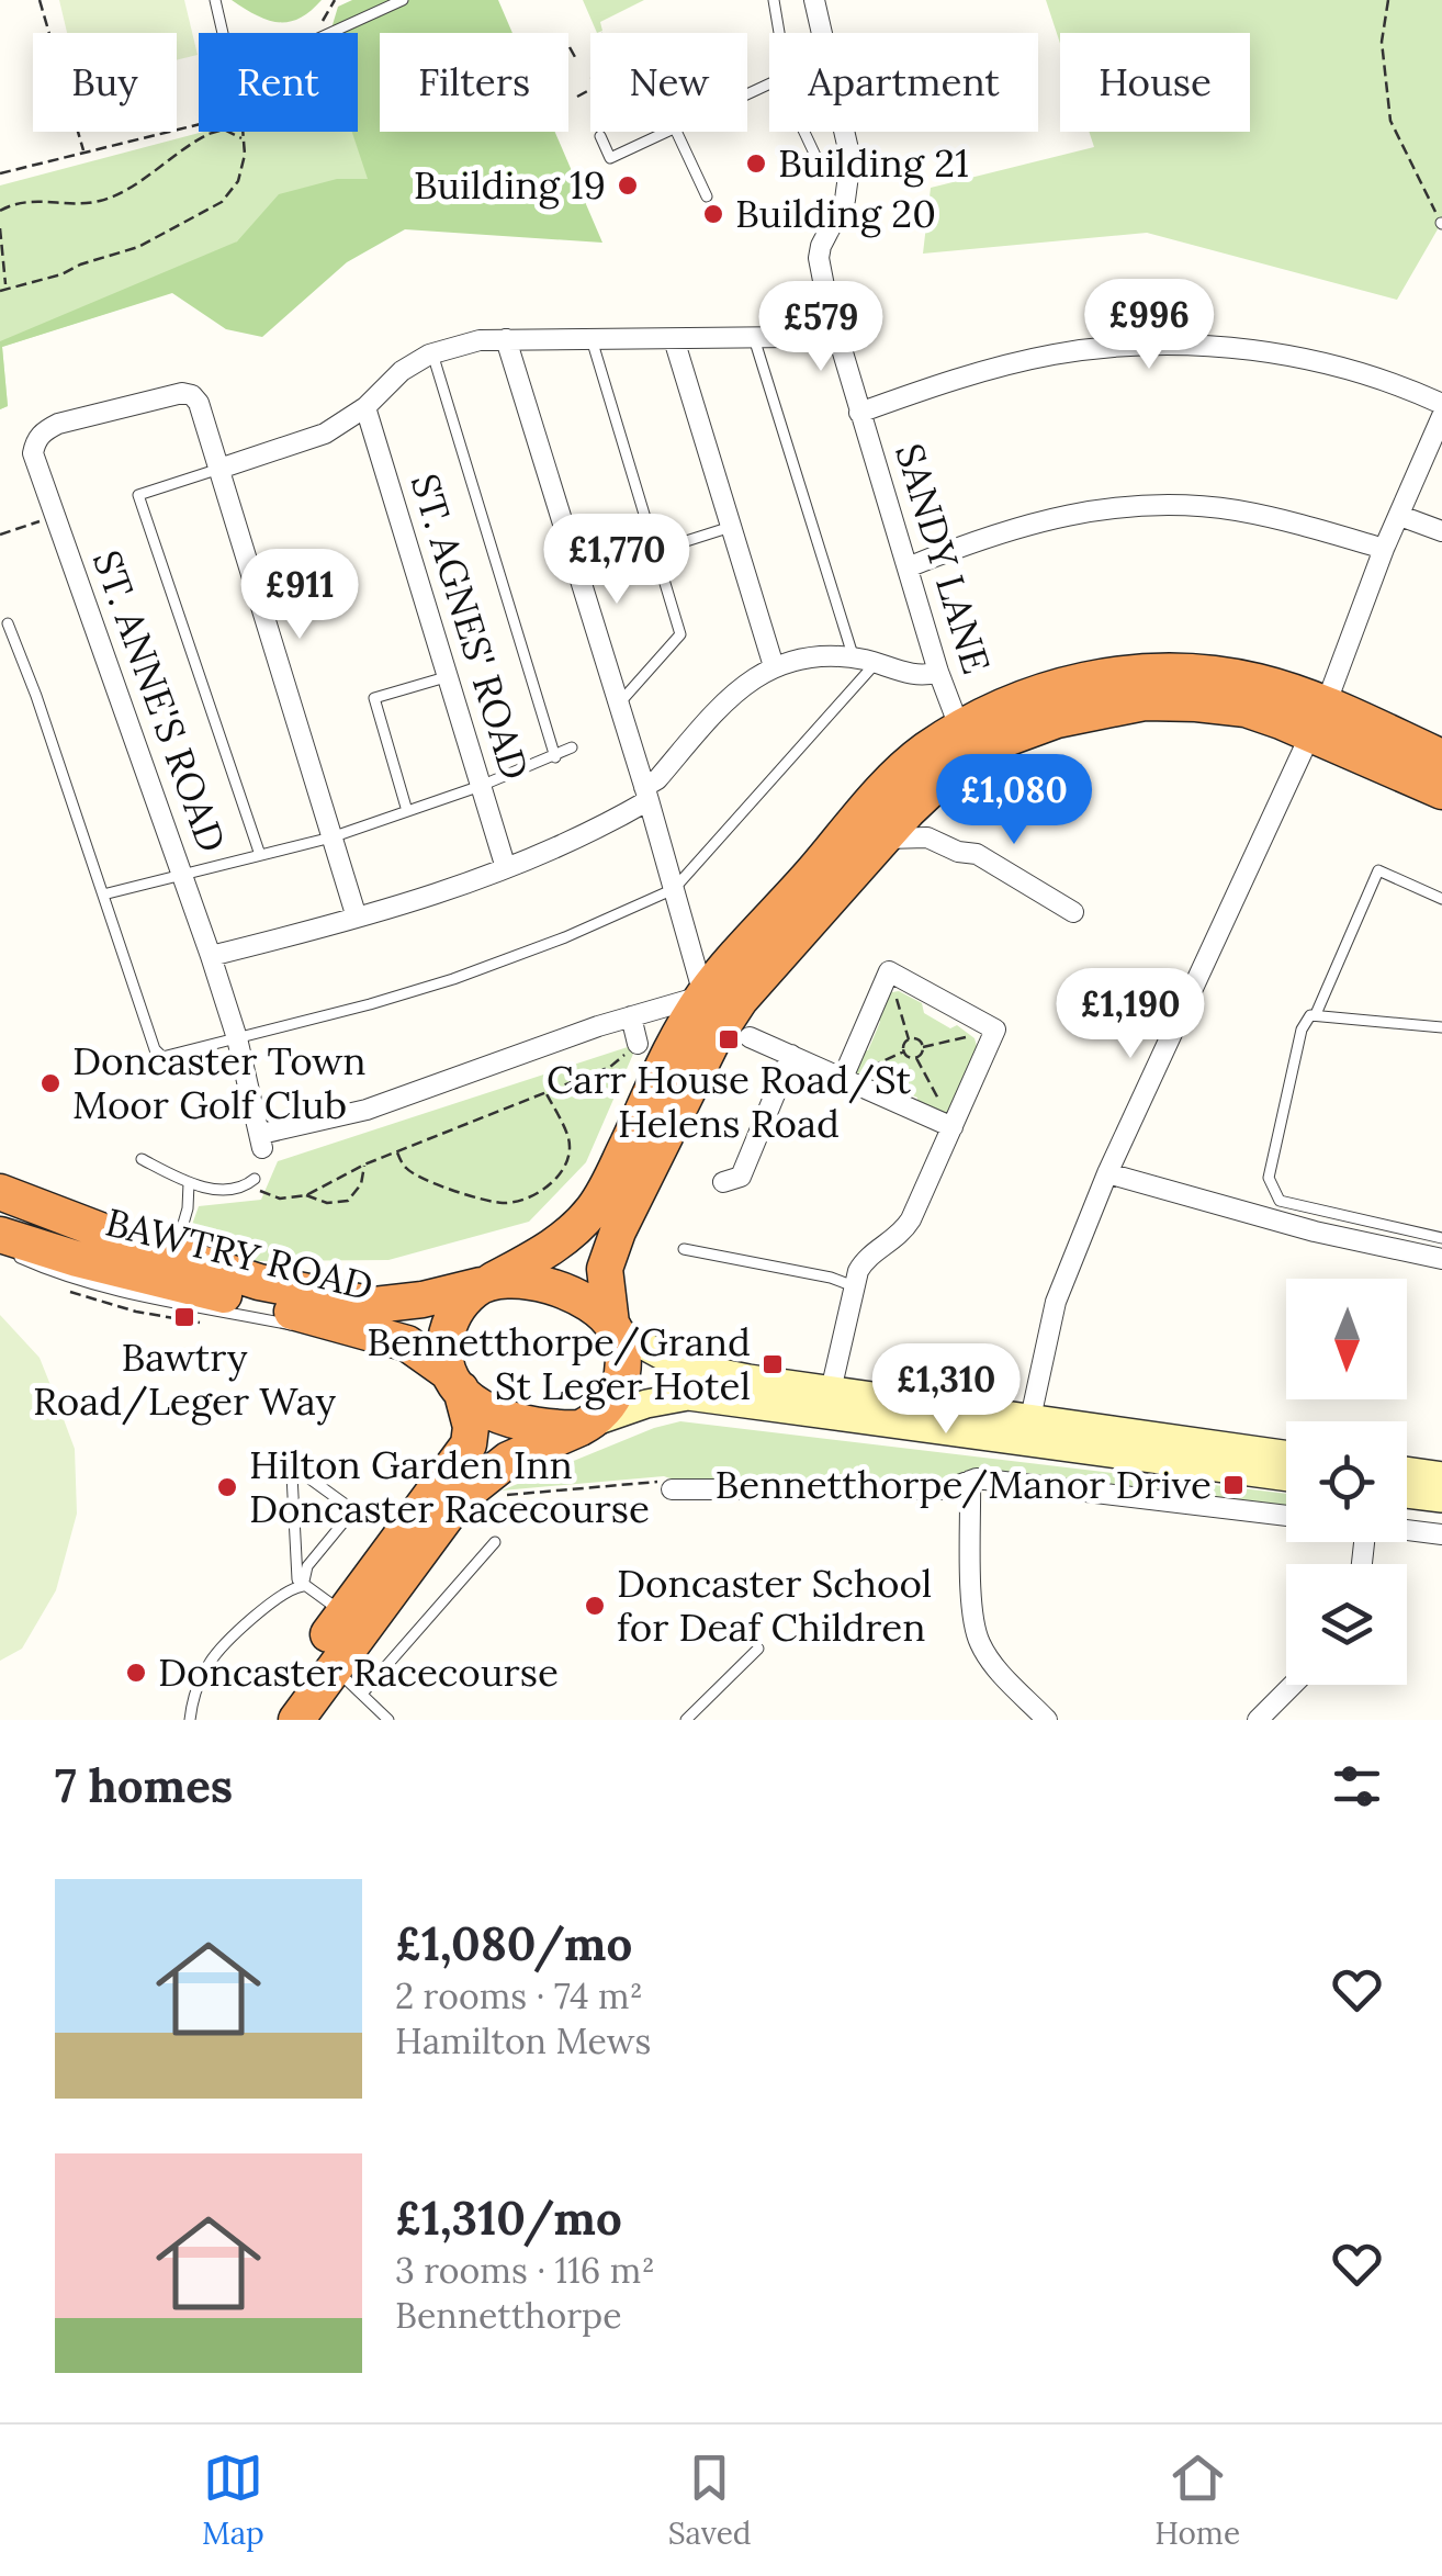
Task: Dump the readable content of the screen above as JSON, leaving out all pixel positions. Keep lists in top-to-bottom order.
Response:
{
  "streets": {
    "highway": ["BAWTRY ROAD"],
    "street": ["SANDY LANE", "ST. AGNES' ROAD", "ST. ANNE'S ROAD"]
  },
  "places": {
    "other": [
      "Building 21",
      "Building 19",
      "Building 20",
      "Doncaster Town Moor Golf Club",
      "Hilton Garden Inn Doncaster Racecourse",
      "Doncaster School for Deaf Children",
      "Doncaster Racecourse"
    ],
    "transit": [
      "Carr House Road/St Helens Road",
      "Bawtry Road/Leger Way",
      "Bennetthorpe/Grand St Leger Hotel",
      "Bennetthorpe/Manor Drive"
    ]
  },
  "north": "bottom",
  "page": {
    "chip": [
      "Buy",
      "Rent",
      "Filters",
      "New",
      "Apartment",
      "House"
    ],
    "price": [
      "£996",
      "£579",
      "£1,770",
      "£911",
      "£1,080",
      "£1,190",
      "£1,310"
    ],
    "heading": "7 homes",
    "list": [
      {
        "name": "£1,080/mo",
        "note": "2 rooms · 74 m² · Hamilton Mews"
      },
      {
        "name": "£1,310/mo",
        "note": "3 rooms · 116 m² · Bennetthorpe"
      }
    ],
    "tabs": ["Map", "Saved", "Home"]
  }
}
